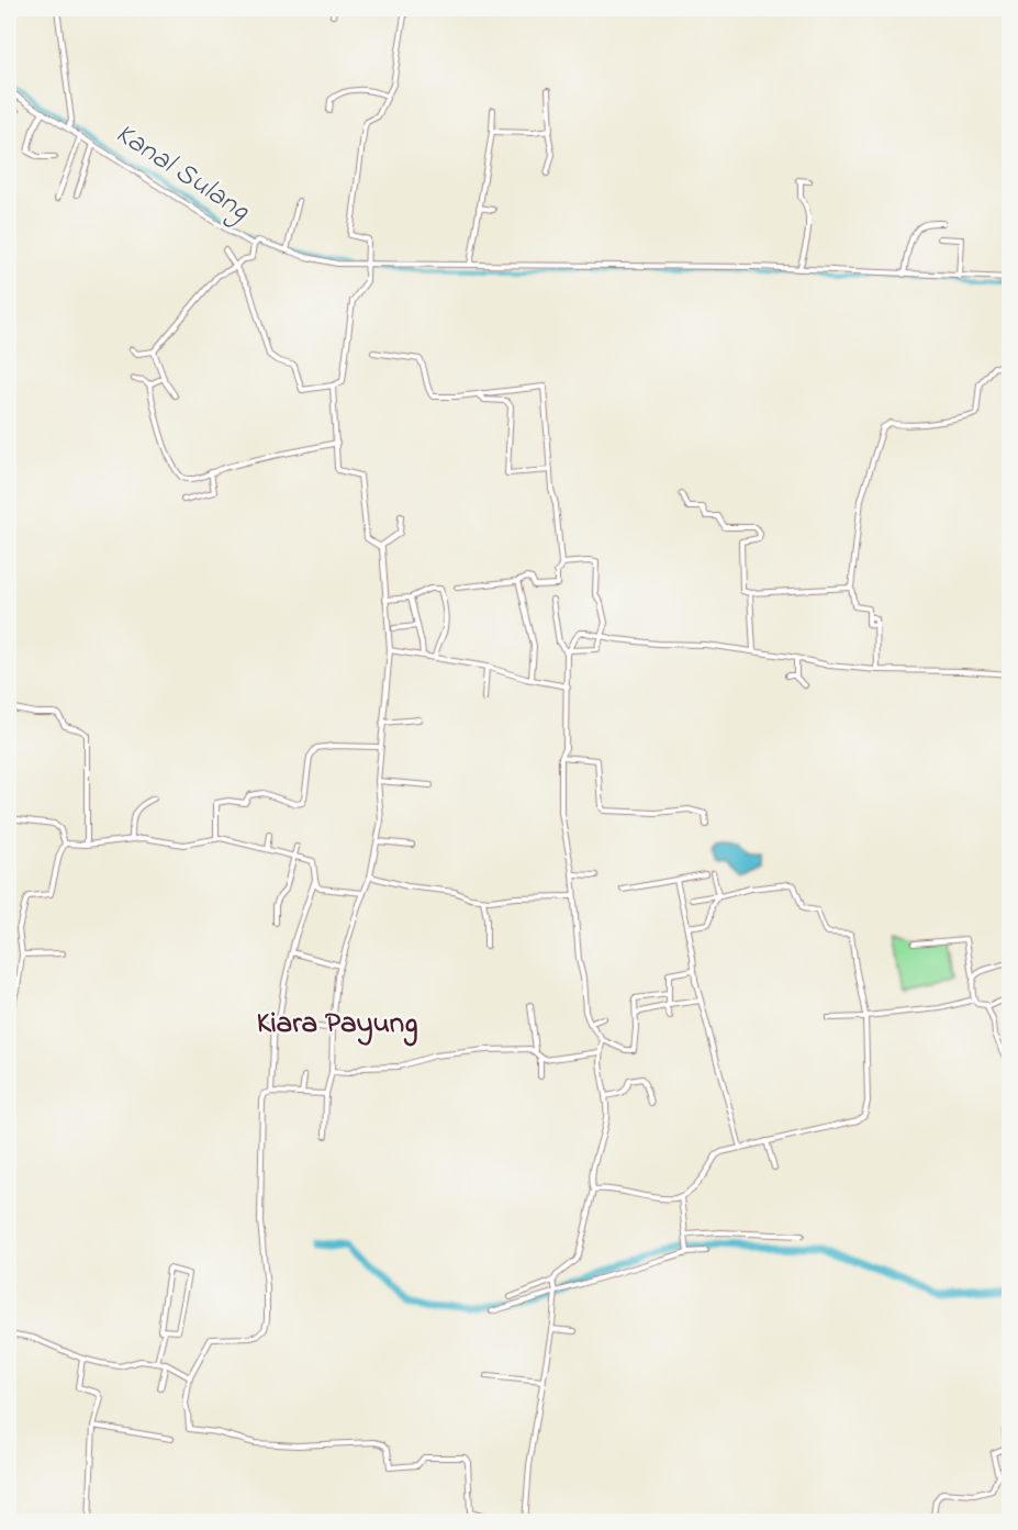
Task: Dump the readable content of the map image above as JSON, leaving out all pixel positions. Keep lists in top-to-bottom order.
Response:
{
  "districts": ["Kiara Payung"],
  "water": ["Kanal Sulang"]
}
